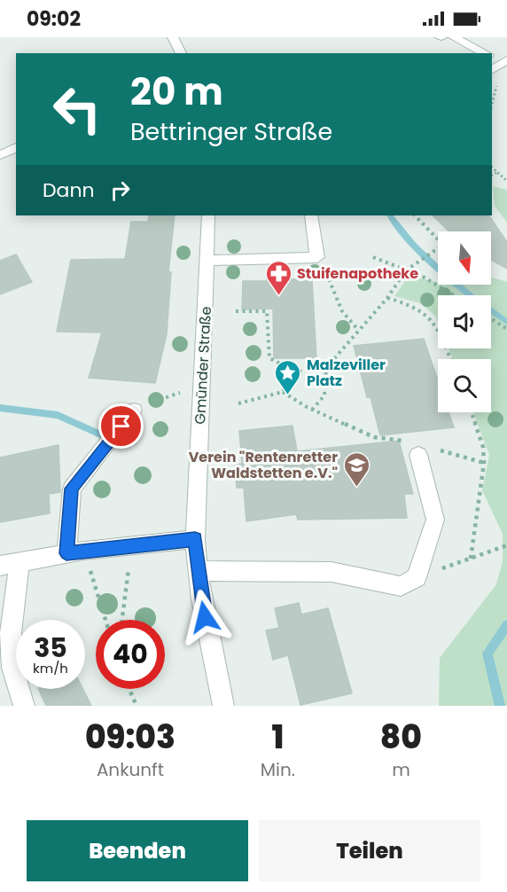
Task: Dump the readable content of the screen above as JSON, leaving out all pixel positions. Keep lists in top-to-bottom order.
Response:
{
  "streets": {
    "street": ["Gmünder Straße"]
  },
  "places": {
    "pharmacy": ["Stuifenapotheke"],
    "place": ["Malzeviller Platz"],
    "school or university": ["Verein \"Rentenretter Waldstetten e.V.\""]
  },
  "north": "bottom",
  "page": {
    "status": "09:02",
    "turn": ["20 m", "Bettringer Straße"],
    "then": "Dann",
    "speed": "35 km/h",
    "limit": "40",
    "eta": [
      "09:03",
      "Ankunft",
      "1",
      "Min.",
      "80",
      "m"
    ],
    "buttons": ["Beenden", "Teilen"]
  }
}
